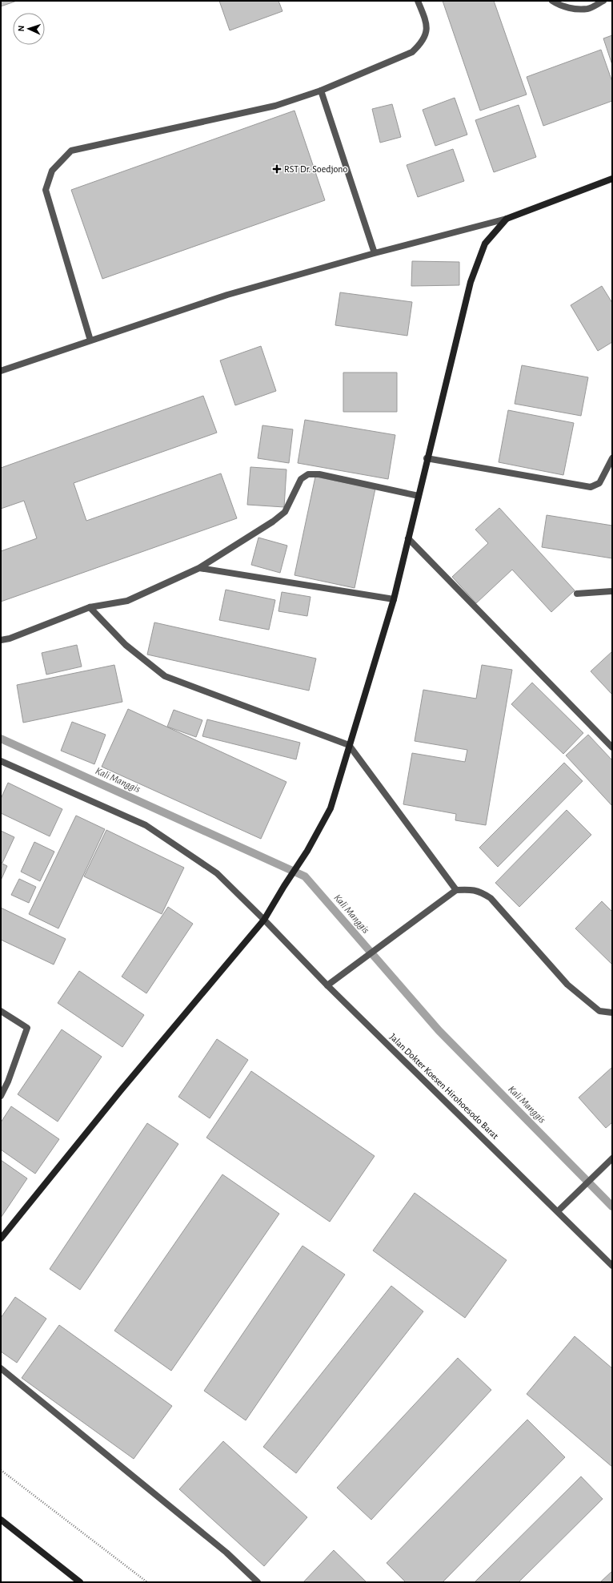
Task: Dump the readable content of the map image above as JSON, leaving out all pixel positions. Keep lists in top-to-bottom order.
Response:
{
  "streets": {
    "street": ["Jalan Dokter Koesen Hirohoesodo Barat"]
  },
  "water": ["Kali Manggis"],
  "places": {
    "health": ["RST Dr. Soedjono"]
  },
  "north": "left"
}
